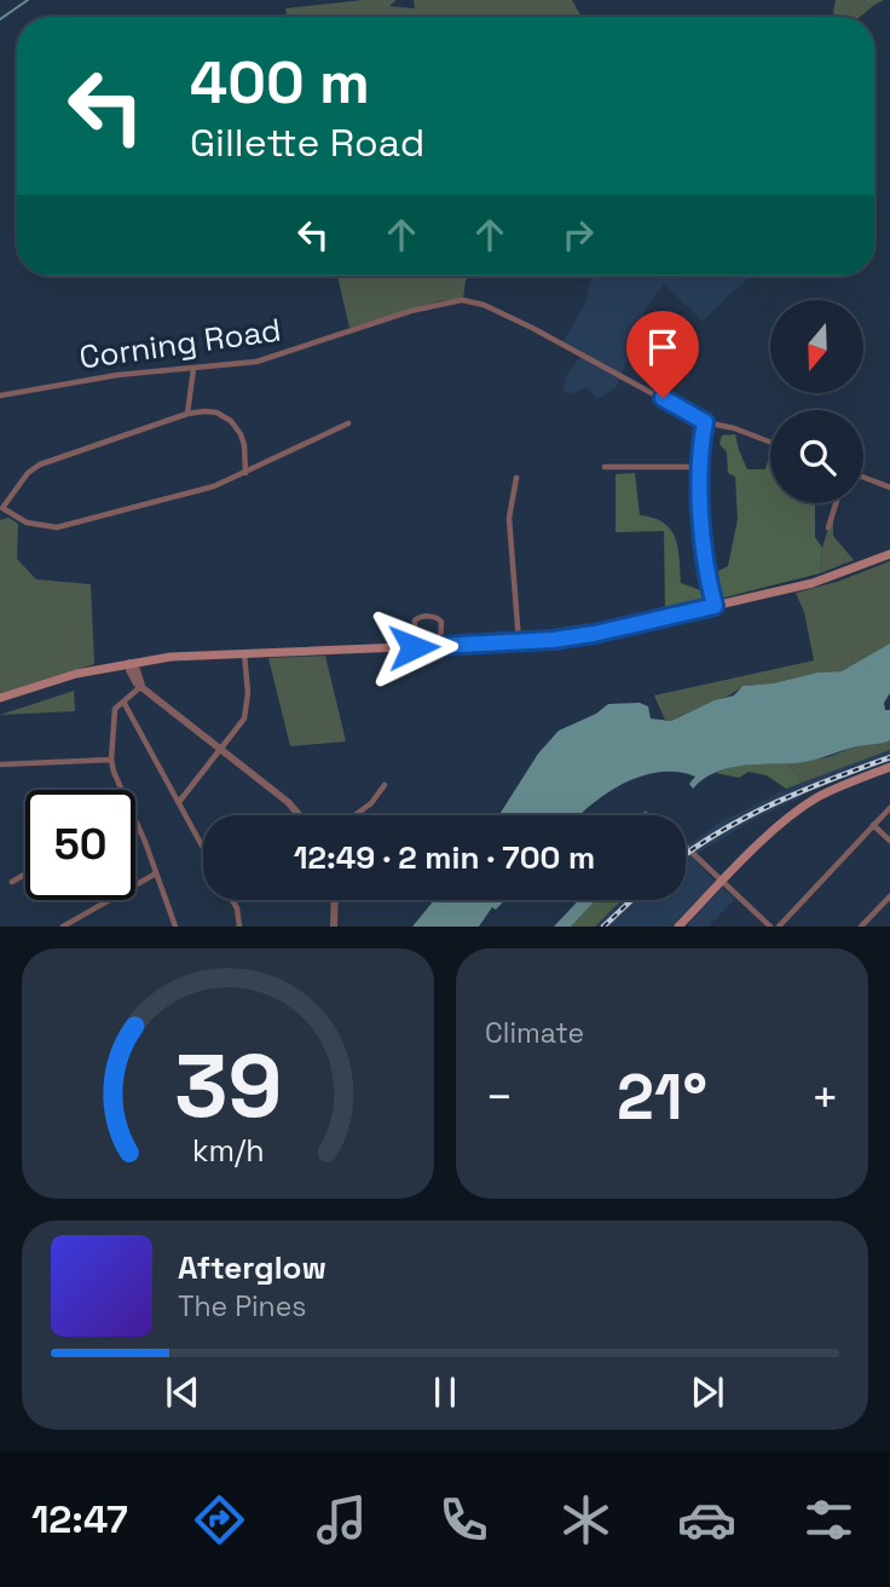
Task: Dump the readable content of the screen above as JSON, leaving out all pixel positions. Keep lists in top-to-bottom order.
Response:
{
  "streets": {
    "street": ["Corning Road"]
  },
  "north": "bottom",
  "page": {
    "turn": ["400 m", "Gillette Road"],
    "limit": "50",
    "trip": "12:49 · 2 min · 700 m",
    "tile": "Climate",
    "heat": ["−", "21°", "+"],
    "song": ["Afterglow", "The Pines"],
    "tabs": "12:47",
    "gauge": ["39", "km/h"]
  }
}
